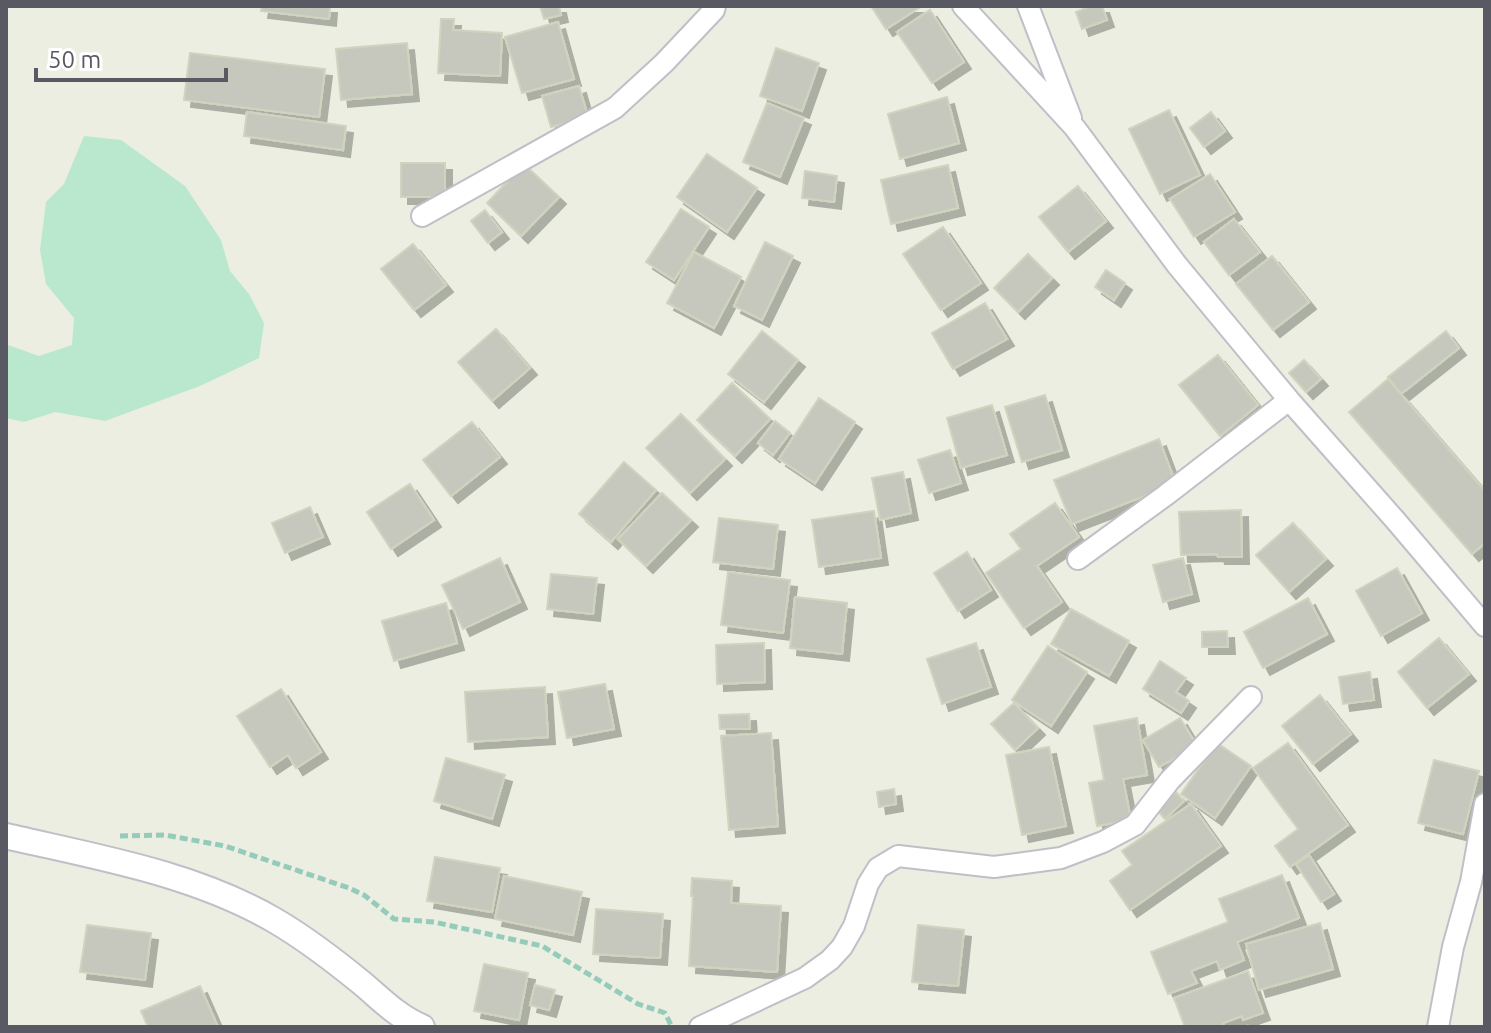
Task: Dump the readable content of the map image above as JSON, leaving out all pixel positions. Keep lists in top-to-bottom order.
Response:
{
  "scale_bar": "50 m"
}
